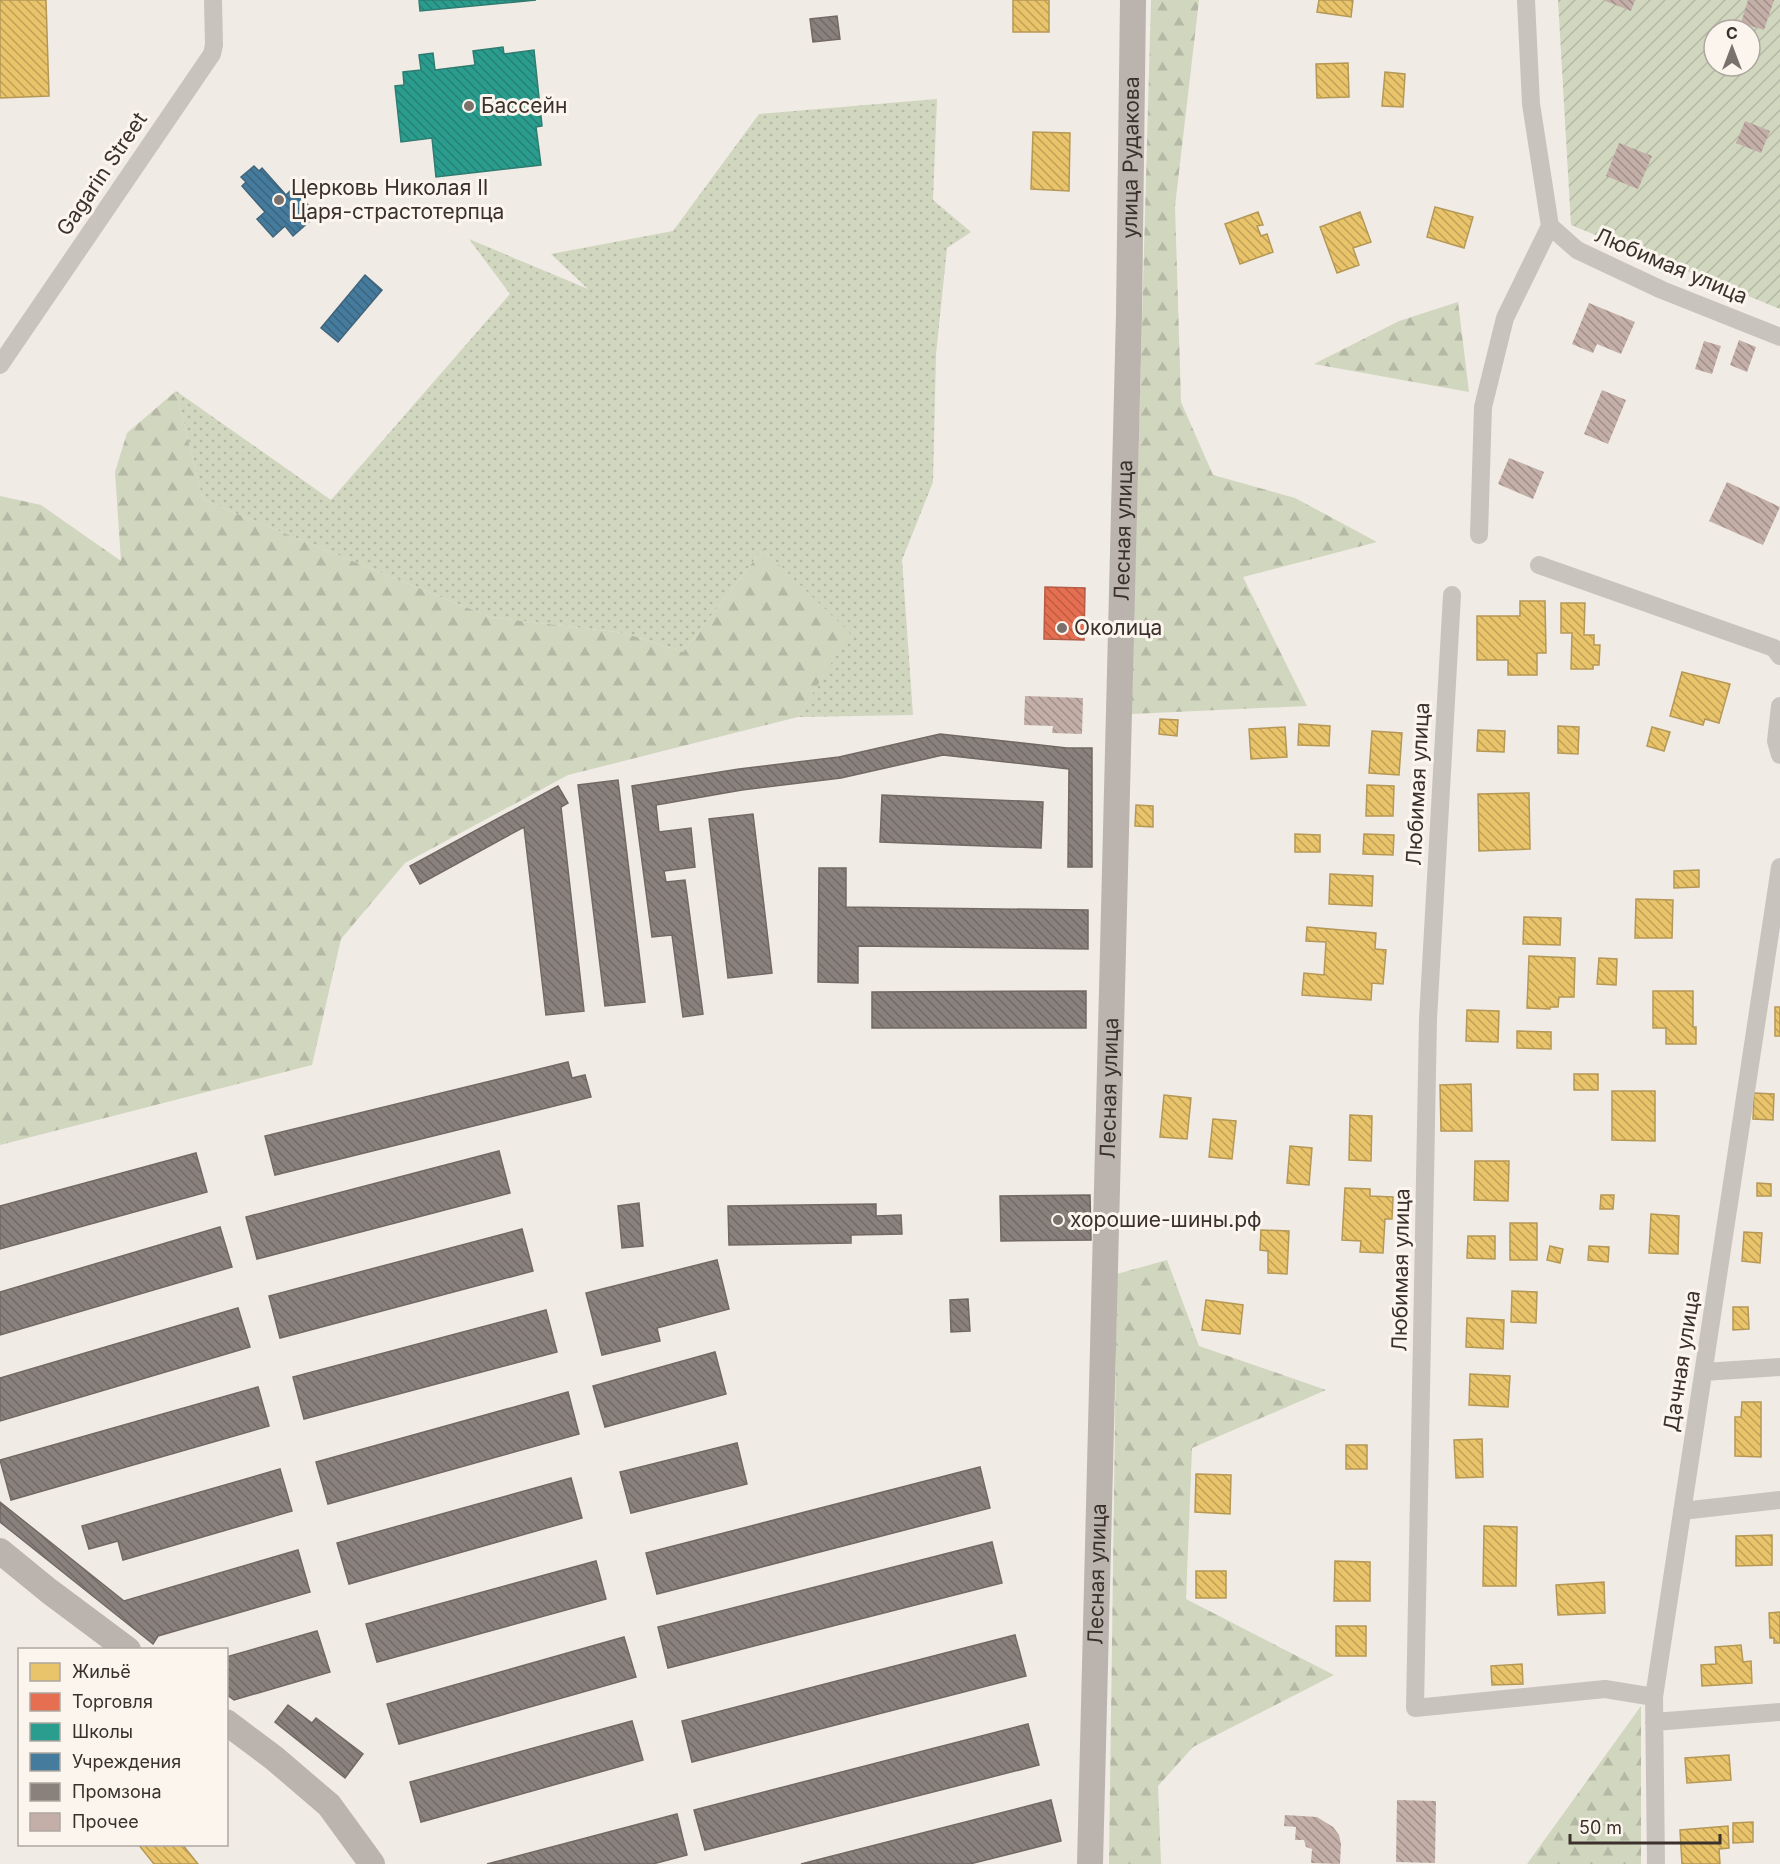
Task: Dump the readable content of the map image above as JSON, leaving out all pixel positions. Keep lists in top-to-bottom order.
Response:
{
  "streets": {
    "main road": ["улица Рудакова", "Лесная улица"],
    "street": ["Gagarin Street", "Любимая улица", "Дачная улица"]
  },
  "crossings": [
    ["улица Рудакова", "Лесная улица"],
    ["Любимая улица", "Дачная улица"]
  ],
  "places": [
    "Бассейн",
    "Церковь Николая II Царя-страстотерпца",
    "Околица",
    "хорошие-шины.рф"
  ],
  "legend": [
    "Жильё",
    "Торговля",
    "Школы",
    "Учреждения",
    "Промзона",
    "Прочее"
  ],
  "scale_bar": "50 m",
  "north": "top"
}
